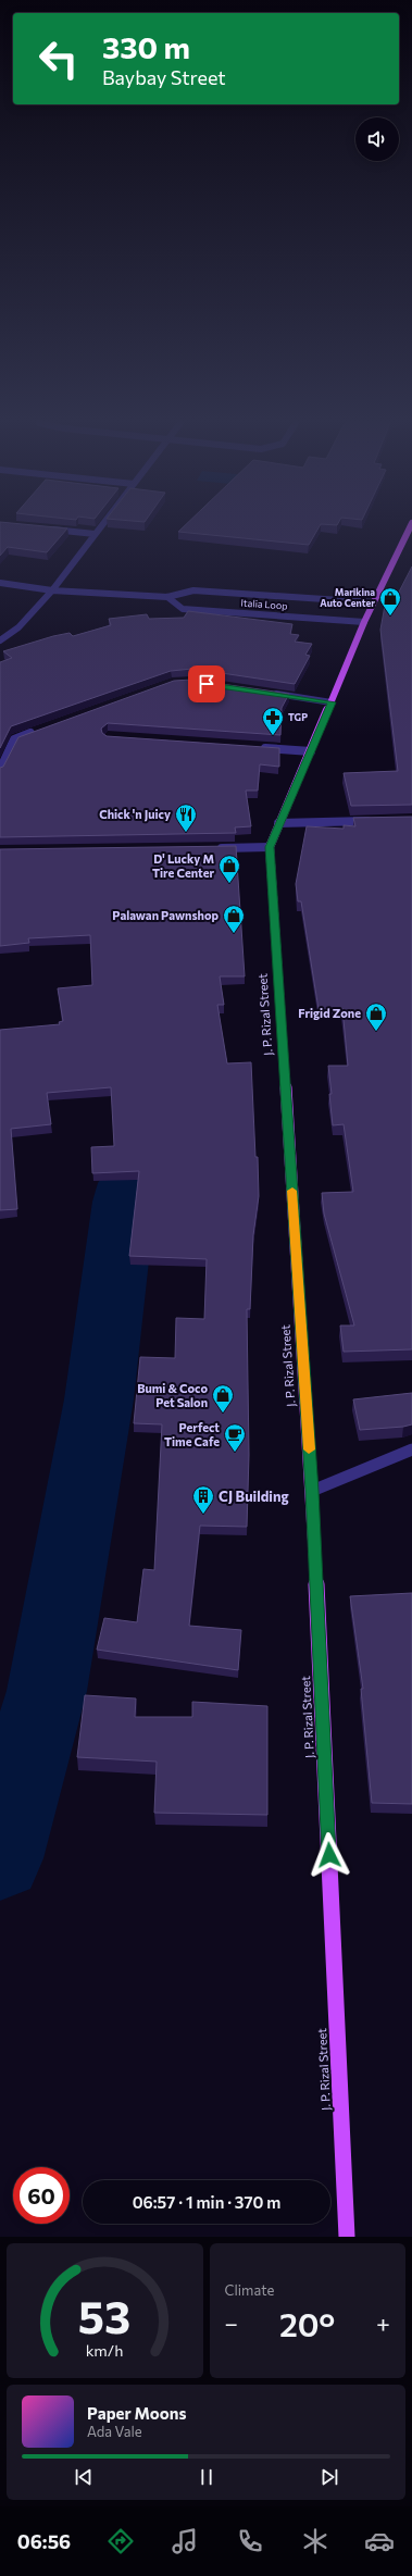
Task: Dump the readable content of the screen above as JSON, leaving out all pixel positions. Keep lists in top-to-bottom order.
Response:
{
  "streets": {
    "main road": ["J. P. Rizal Street"],
    "street": ["Italia Loop"]
  },
  "crossings": [
    ["Italia Loop", "J. P. Rizal Street"]
  ],
  "places": {
    "shop": [
      "Marikina Auto Center",
      "D' Lucky M Tire Center",
      "Palawan Pawnshop",
      "Frigid Zone",
      "Bumi & Coco Pet Salon"
    ],
    "pharmacy": ["TGP"],
    "restaurant": ["Chick 'n Juicy"],
    "cafe": ["Perfect Time Cafe"],
    "building": ["CJ Building"]
  },
  "page": {
    "turn": ["330 m", "Baybay Street"],
    "limit": "60",
    "trip": "06:57 · 1 min · 370 m",
    "tile": "Climate",
    "heat": ["−", "20°", "+"],
    "song": ["Paper Moons", "Ada Vale"],
    "tabs": "06:56",
    "gauge": ["53", "km/h"]
  }
}
